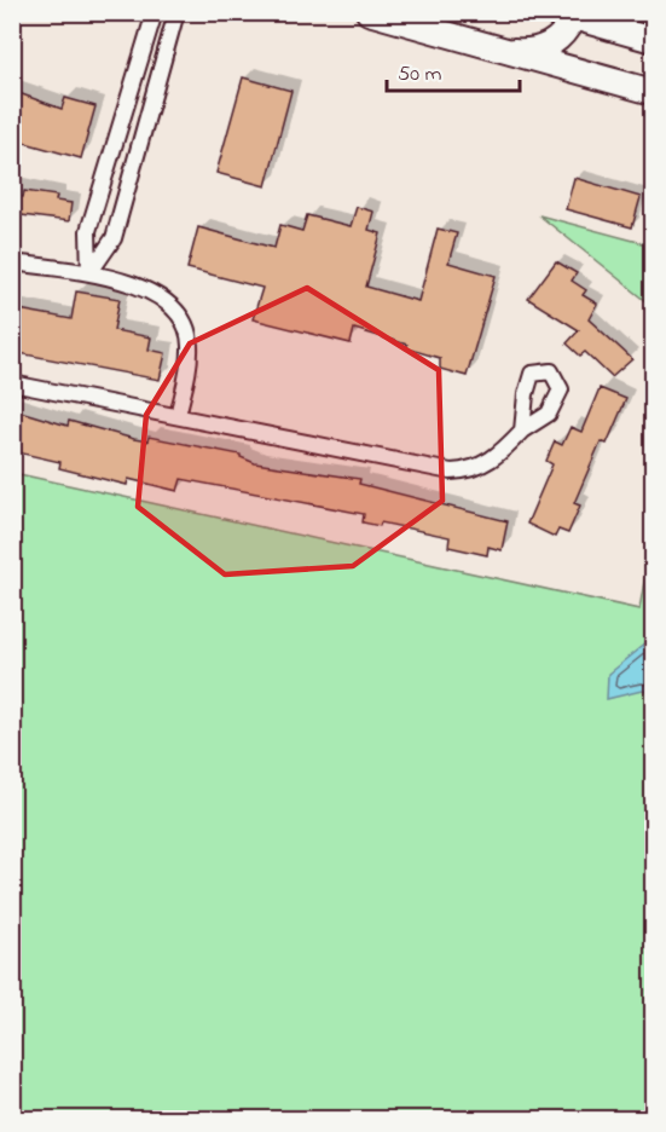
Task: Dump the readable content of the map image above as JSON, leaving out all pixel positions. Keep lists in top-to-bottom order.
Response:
{
  "scale_bar": "50 m"
}
